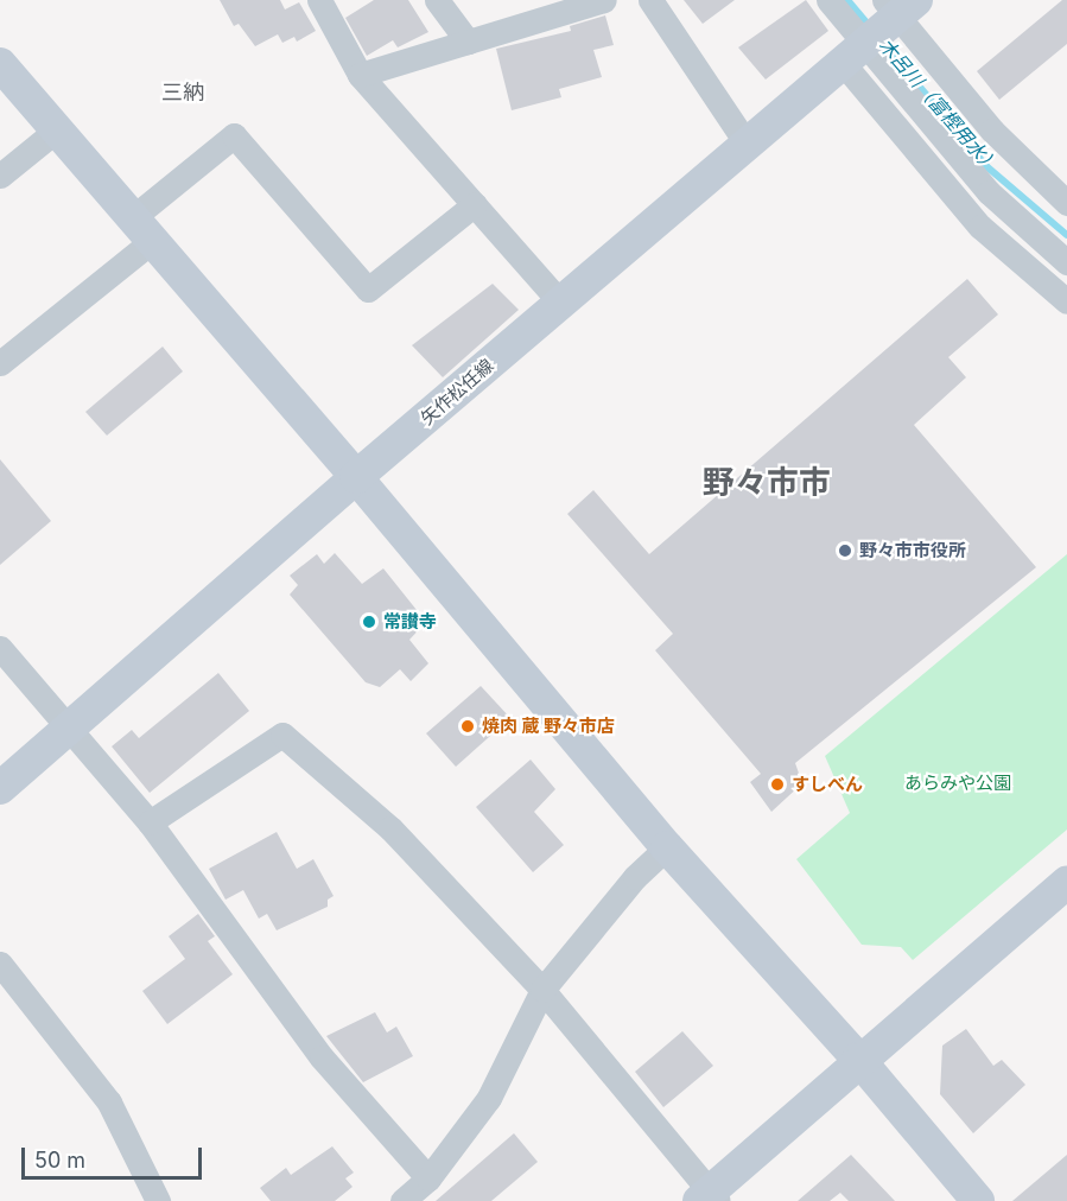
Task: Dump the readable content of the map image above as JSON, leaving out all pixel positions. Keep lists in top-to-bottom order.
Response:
{
  "streets": {
    "street": ["矢作松任線"]
  },
  "districts": ["三納", "野々市市"],
  "water": ["木呂川（富樫用水）"],
  "parks": ["あらみや公園"],
  "places": [
    "野々市市役所",
    "常讃寺",
    "焼肉 蔵 野々市店",
    "すしべん"
  ],
  "scale_bar": "50 m"
}
